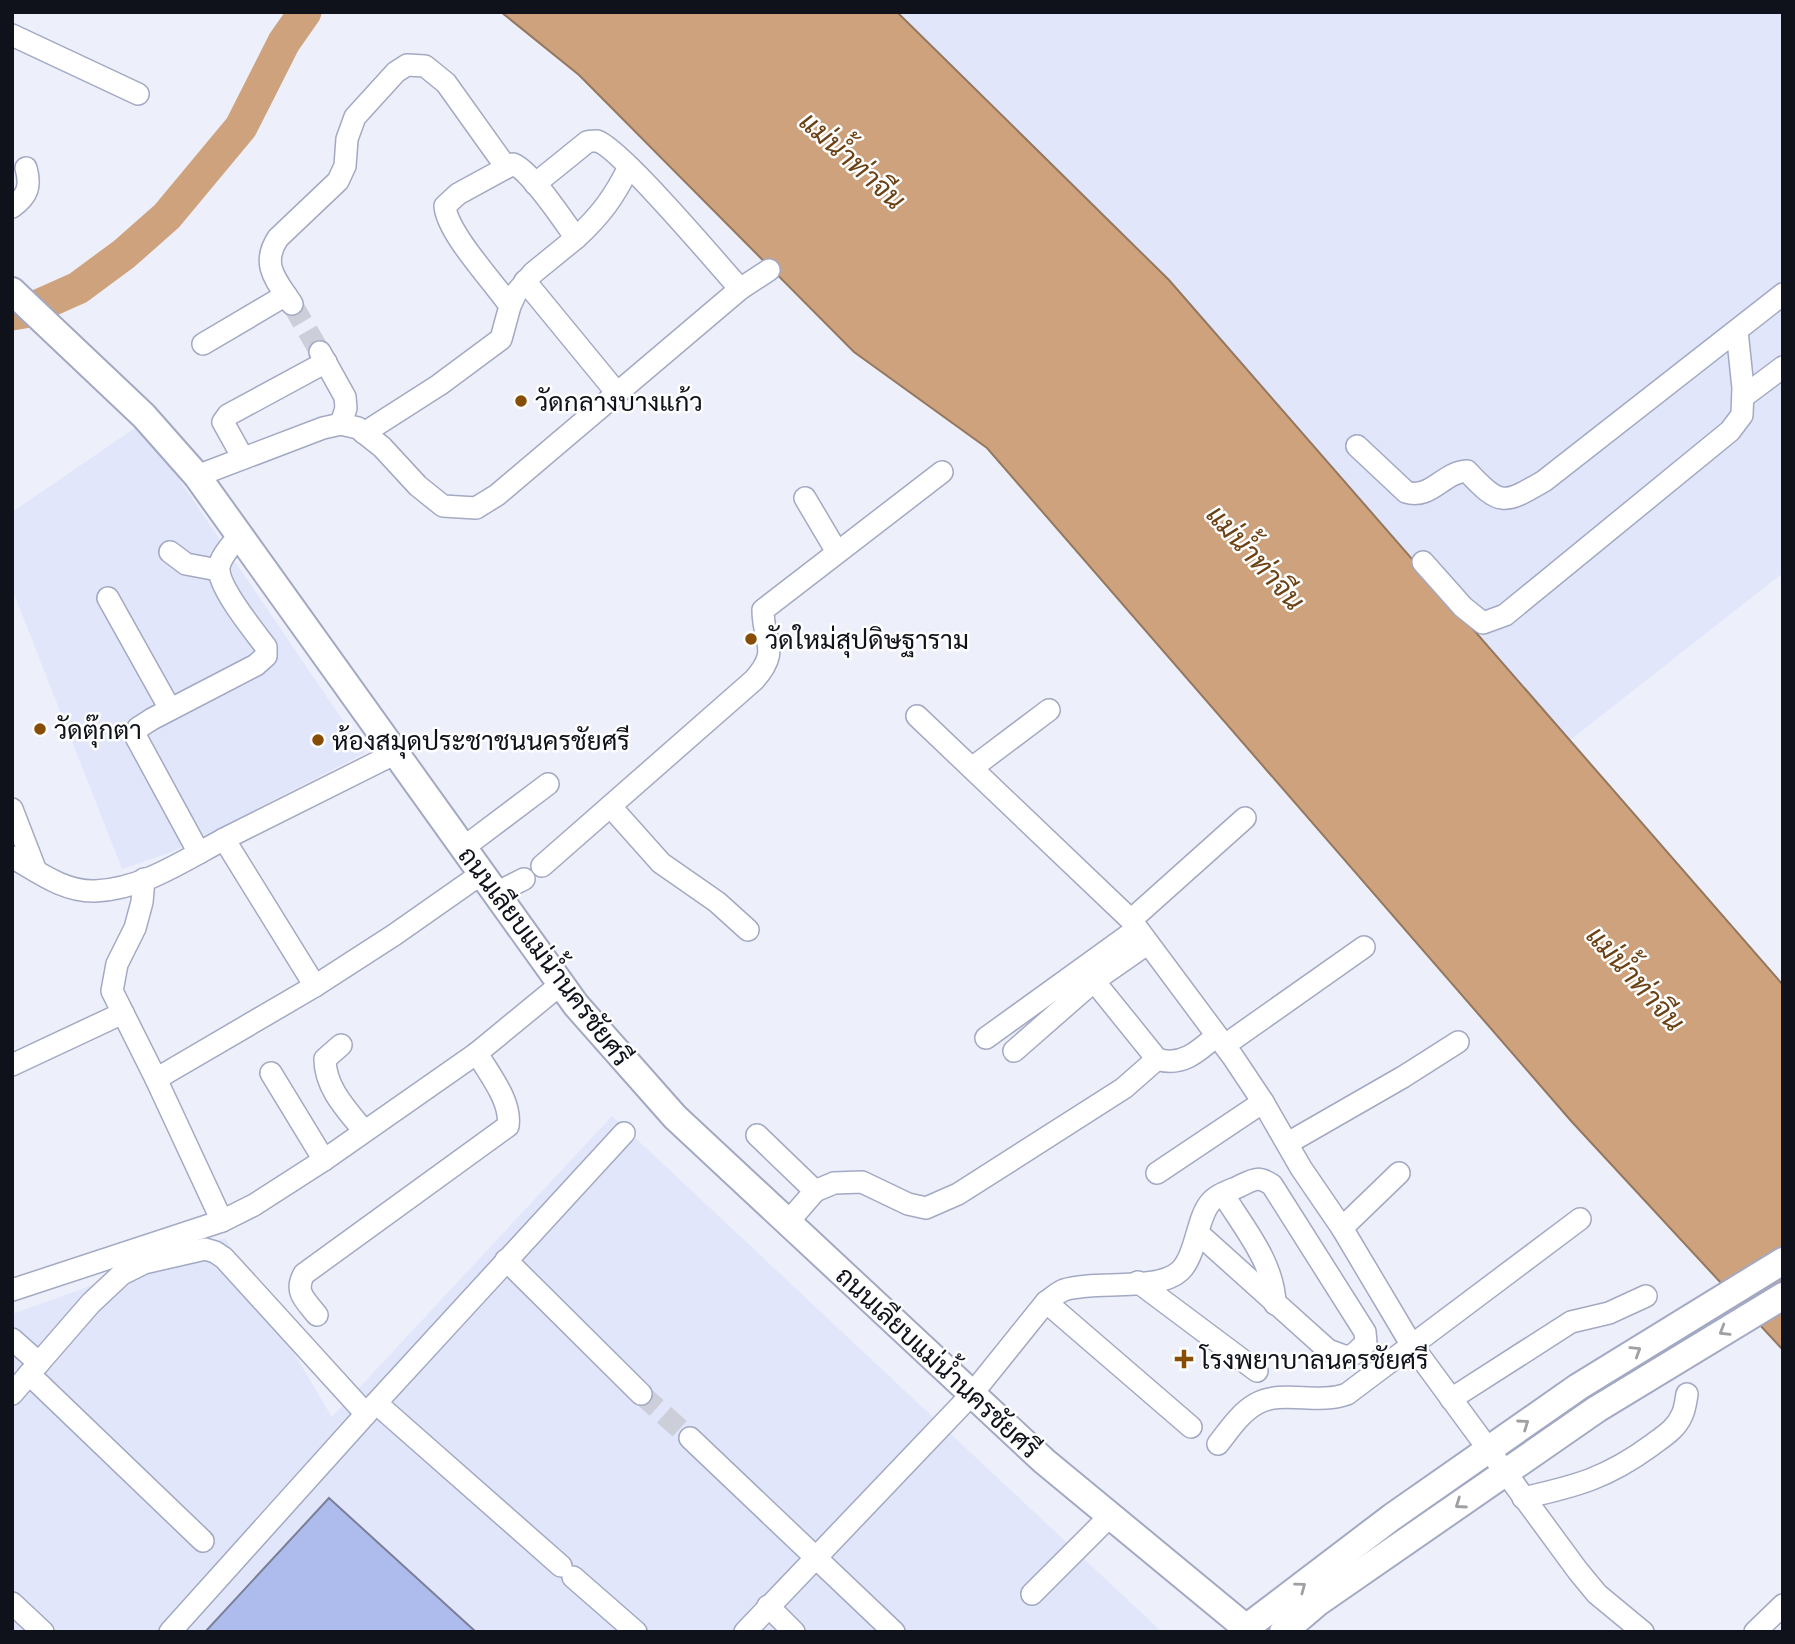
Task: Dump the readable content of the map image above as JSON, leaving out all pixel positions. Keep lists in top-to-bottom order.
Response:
{
  "streets": {
    "main road": ["ถนนเลียบแม่น้ำนครชัยศรี"]
  },
  "water": ["แม่น้ำท่าจีน"],
  "places": {
    "other": [
      "วัดกลางบางแก้ว",
      "วัดใหม่สุปดิษฐาราม",
      "วัดตุ๊กตา",
      "ห้องสมุดประชาชนนครชัยศรี"
    ],
    "health": ["โรงพยาบาลนครชัยศรี"]
  }
}
